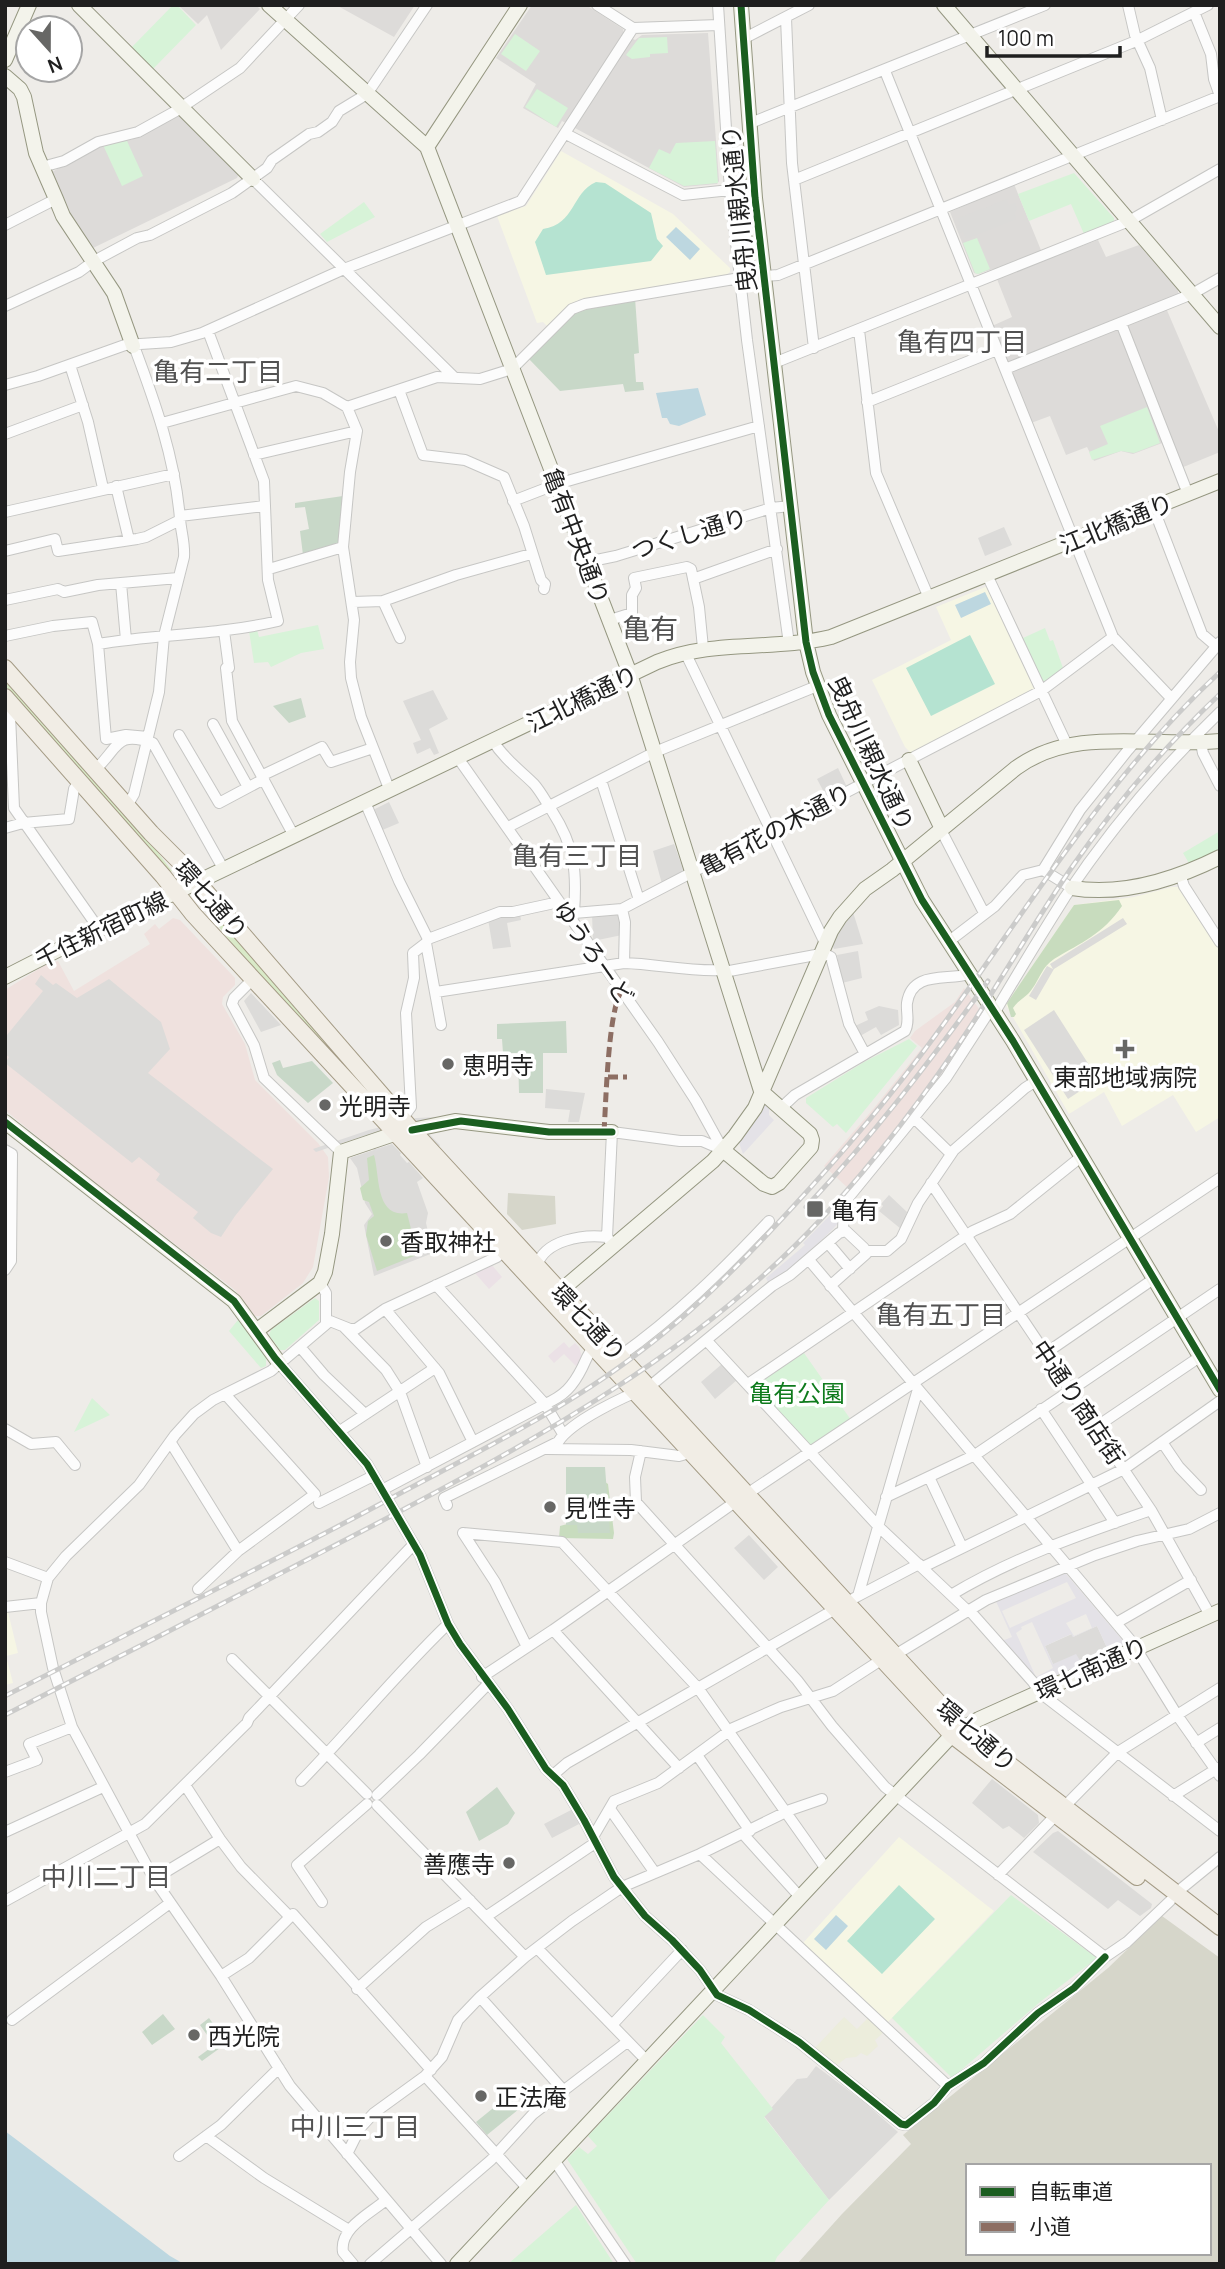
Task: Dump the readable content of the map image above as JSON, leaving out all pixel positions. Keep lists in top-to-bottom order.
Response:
{
  "streets": {
    "main road": ["環七通り"],
    "street": [
      "曳舟川親水通り",
      "江北橋通り",
      "つくし通り",
      "亀有中央通り",
      "亀有花の木通り",
      "千住新宿町線",
      "ゆうろーど",
      "中通り商店街",
      "環七南通り"
    ]
  },
  "crossings": [
    ["曳舟川親水通り", "江北橋通り"],
    ["曳舟川親水通り", "つくし通り"],
    ["曳舟川親水通り", "亀有花の木通り"],
    ["江北橋通り", "亀有中央通り"],
    ["江北橋通り", "環七通り"],
    ["江北橋通り", "千住新宿町線"],
    ["江北橋通り", "ゆうろーど"],
    ["つくし通り", "亀有中央通り"],
    ["亀有中央通り", "亀有花の木通り"],
    ["亀有花の木通り", "ゆうろーど"],
    ["環七通り", "千住新宿町線"],
    ["環七通り", "環七南通り"],
    ["中通り商店街", "環七南通り"]
  ],
  "districts": [
    "亀有四丁目",
    "亀有二丁目",
    "亀有",
    "亀有三丁目",
    "亀有五丁目",
    "中川二丁目",
    "中川三丁目"
  ],
  "parks": ["亀有公園"],
  "places": {
    "health": ["東部地域病院"],
    "other": [
      "恵明寺",
      "光明寺",
      "香取神社",
      "見性寺",
      "善應寺",
      "西光院",
      "正法庵"
    ],
    "transit": ["亀有"]
  },
  "legend": ["自転車道", "小道"],
  "scale_bar": "100 m",
  "north": "bottom"
}
